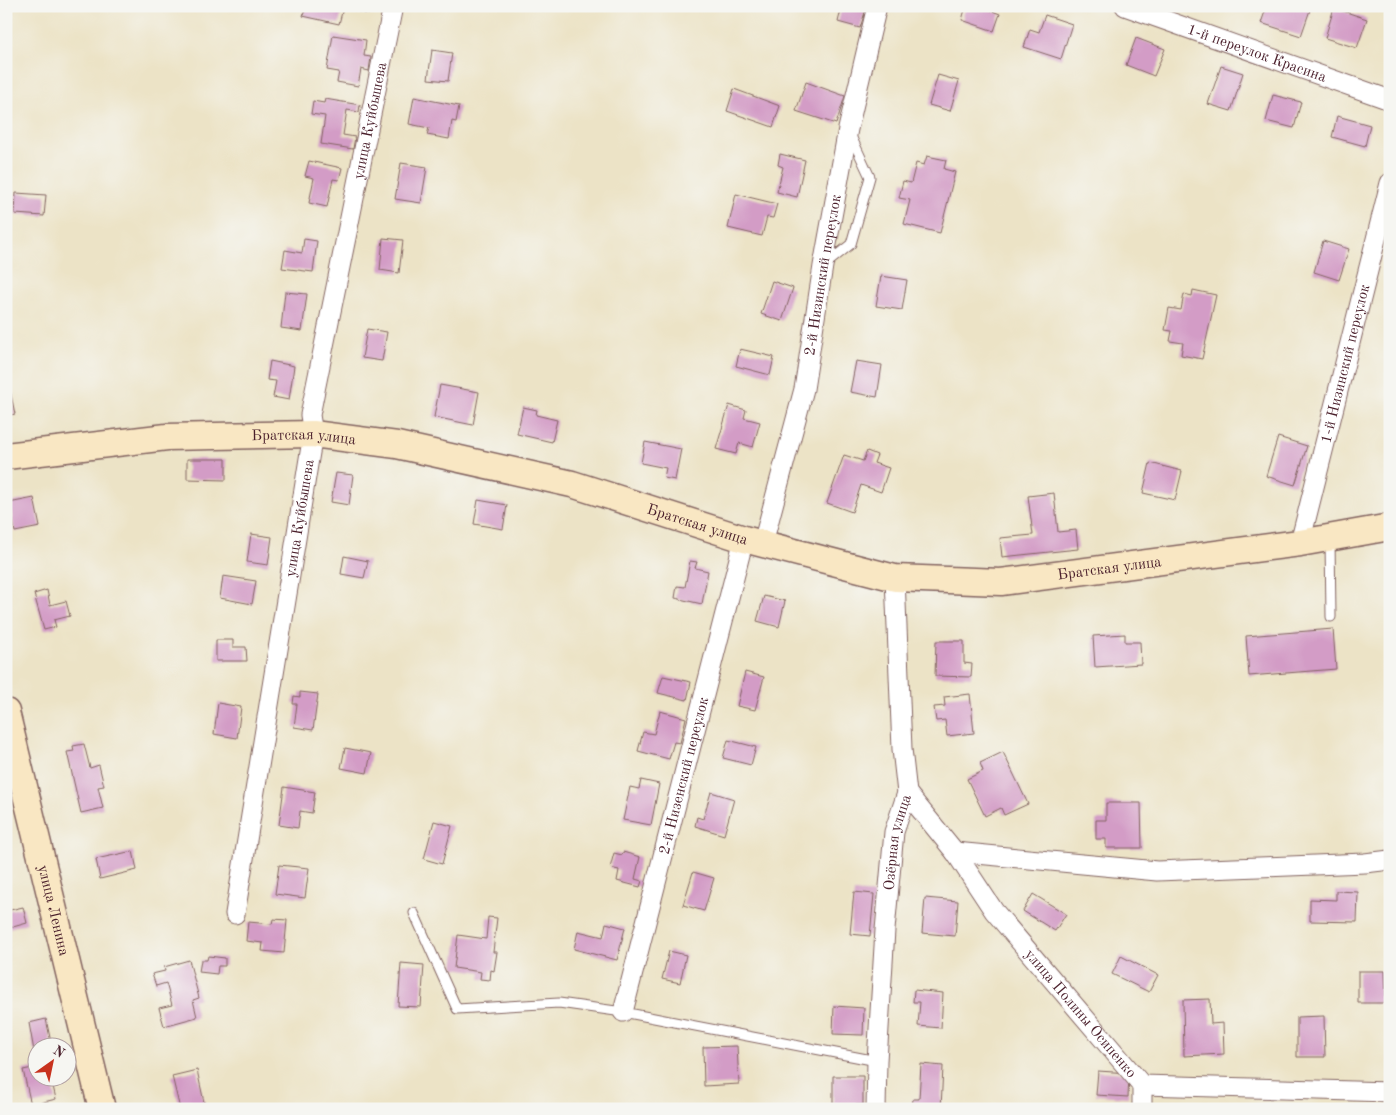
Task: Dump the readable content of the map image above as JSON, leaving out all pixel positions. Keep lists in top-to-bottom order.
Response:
{
  "streets": {
    "street": [
      "1-й переулок Красина",
      "улица Куйбышева",
      "2-й Низинский переулок",
      "1-й Низинский переулок",
      "Братская улица",
      "2-й Низенский переулок",
      "Озёрная улица",
      "улица Ленина",
      "улица Полины Осипенко"
    ]
  },
  "crossings": [
    ["улица Куйбышева", "Братская улица"],
    ["2-й Низинский переулок", "Братская улица"],
    ["2-й Низинский переулок", "2-й Низенский переулок"],
    ["1-й Низинский переулок", "Братская улица"],
    ["Братская улица", "2-й Низенский переулок"],
    ["Братская улица", "Озёрная улица"],
    ["Озёрная улица", "улица Полины Осипенко"]
  ],
  "north": "top right"
}
